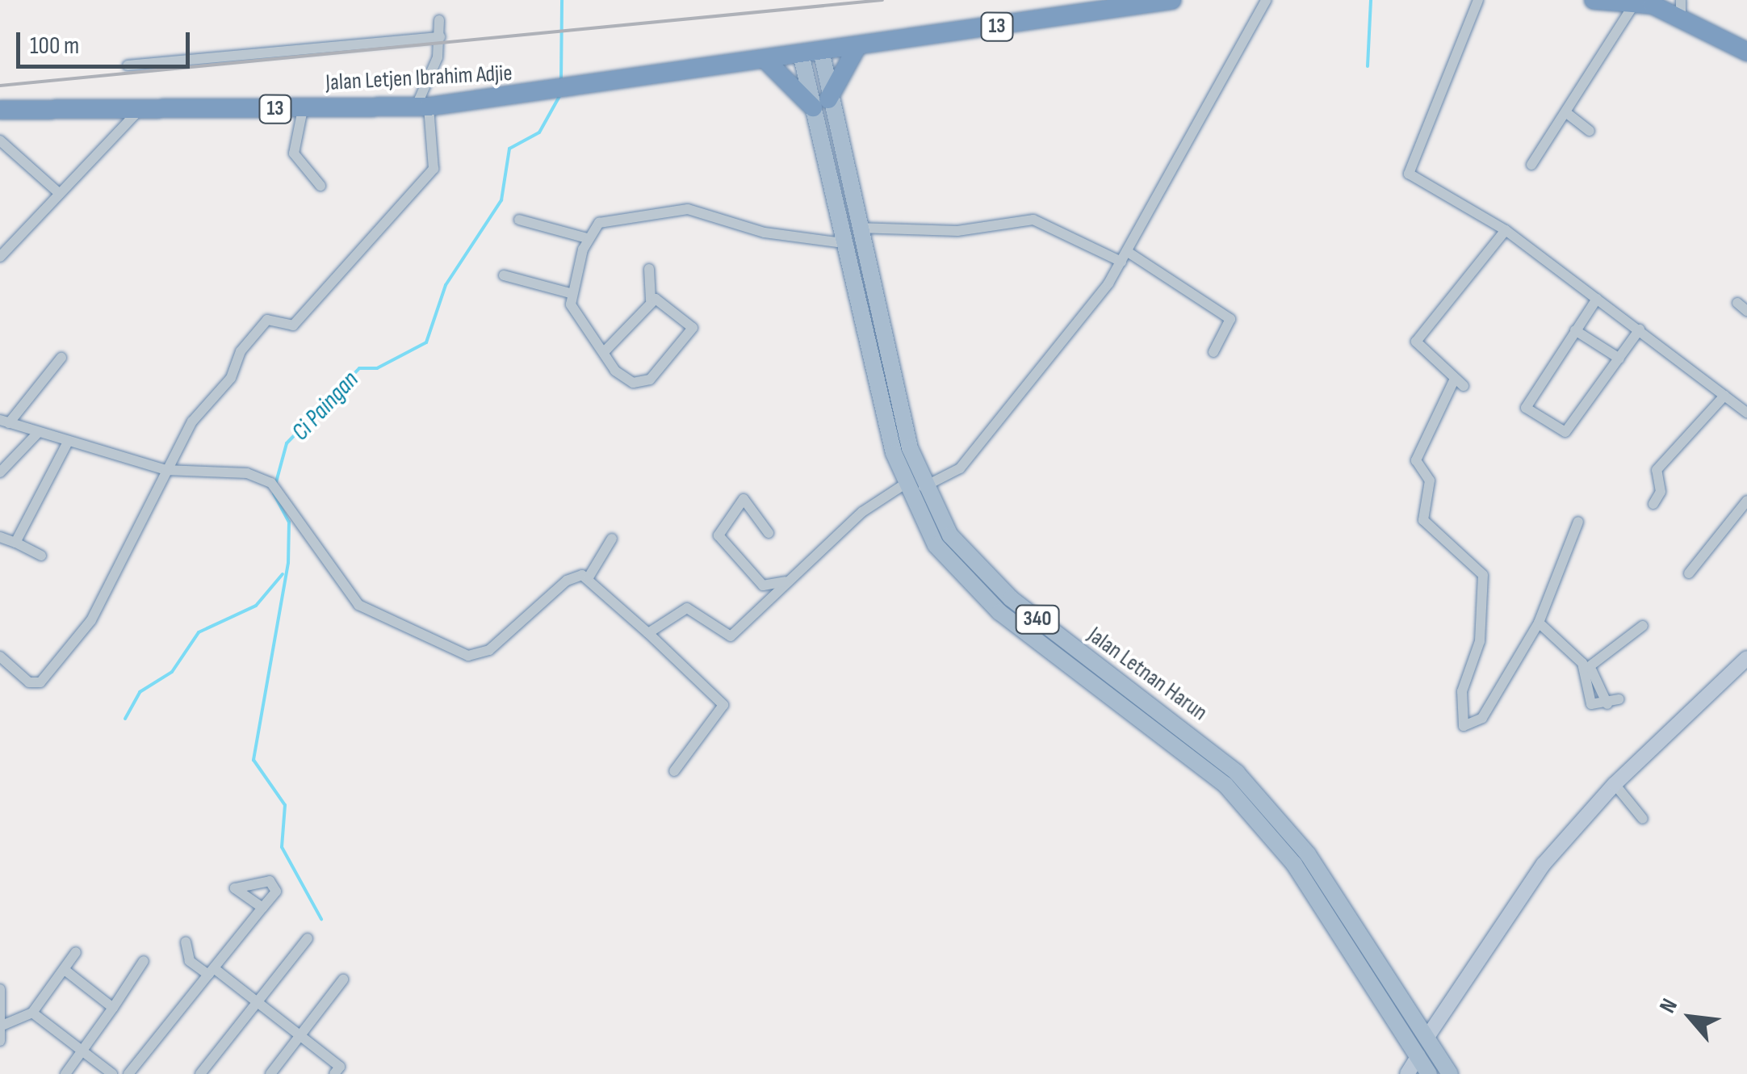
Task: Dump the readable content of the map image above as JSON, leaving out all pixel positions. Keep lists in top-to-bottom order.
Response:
{
  "streets": {
    "highway": ["13", "Jalan Letjen Ibrahim Adjie"],
    "main road": ["340", "Jalan Letnan Harun"]
  },
  "crossings": [
    ["13", "Jalan Letjen Ibrahim Adjie"],
    ["13", "Jalan Letnan Harun"]
  ],
  "water": ["Ci Paingan"],
  "scale_bar": "100 m",
  "north": "top left"
}
